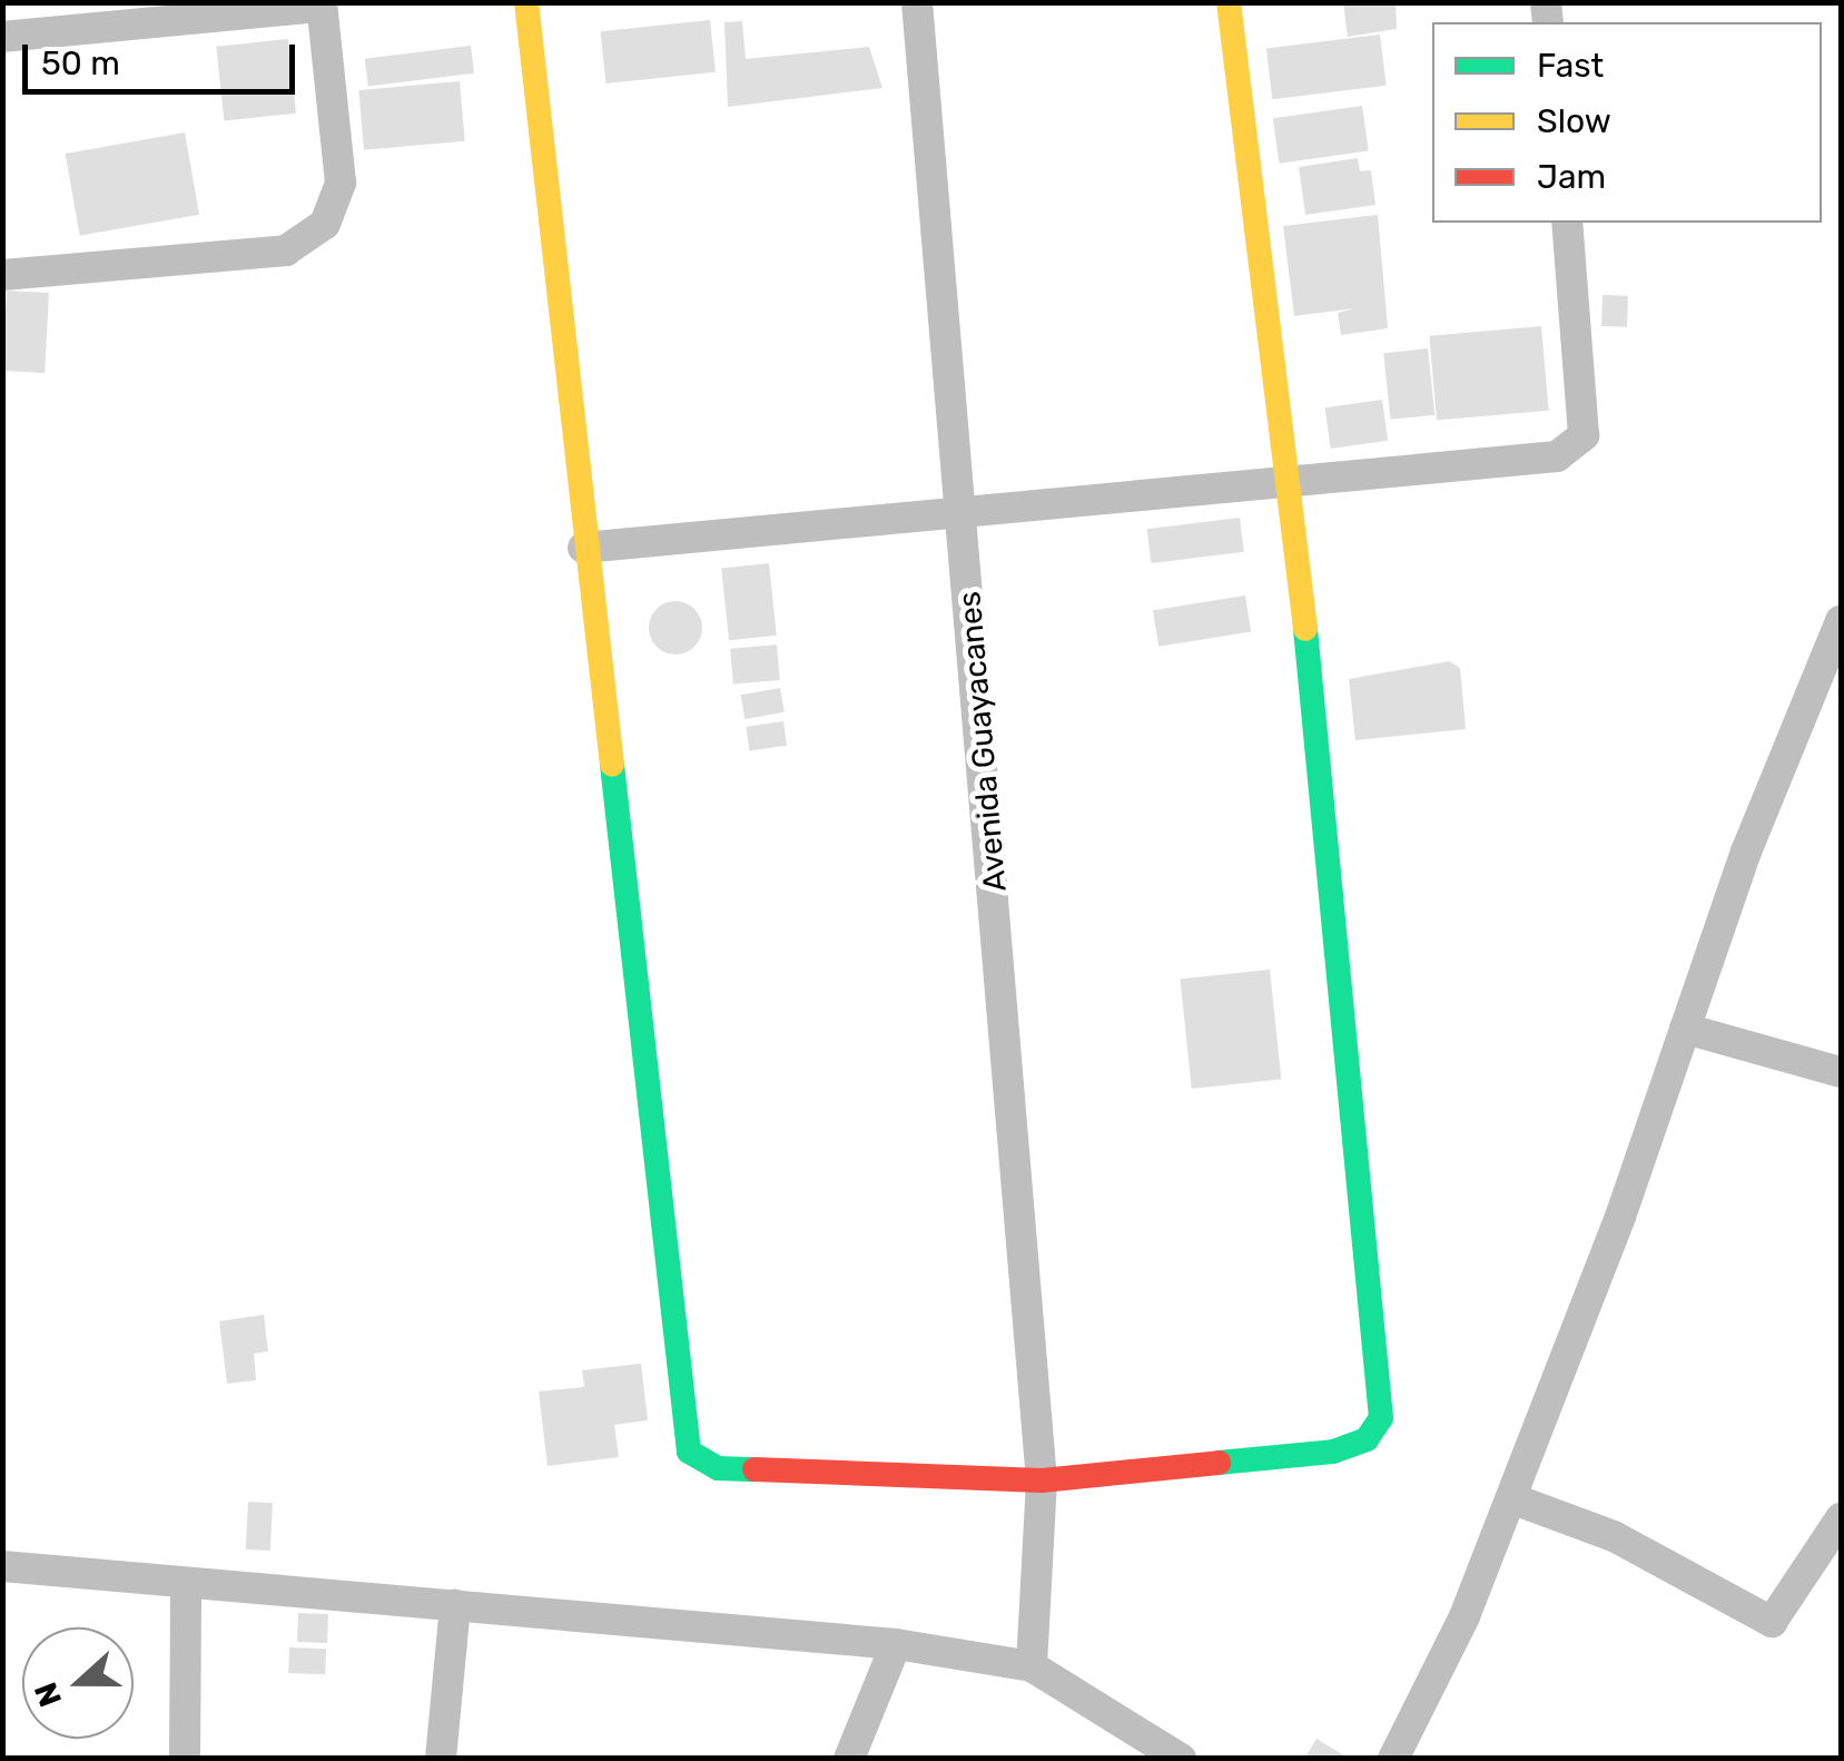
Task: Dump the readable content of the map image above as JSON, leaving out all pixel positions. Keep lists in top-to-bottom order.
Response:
{
  "streets": {
    "street": ["Avenida Guayacanes"]
  },
  "legend": ["Fast", "Slow", "Jam"],
  "scale_bar": "50 m",
  "north": "left"
}
